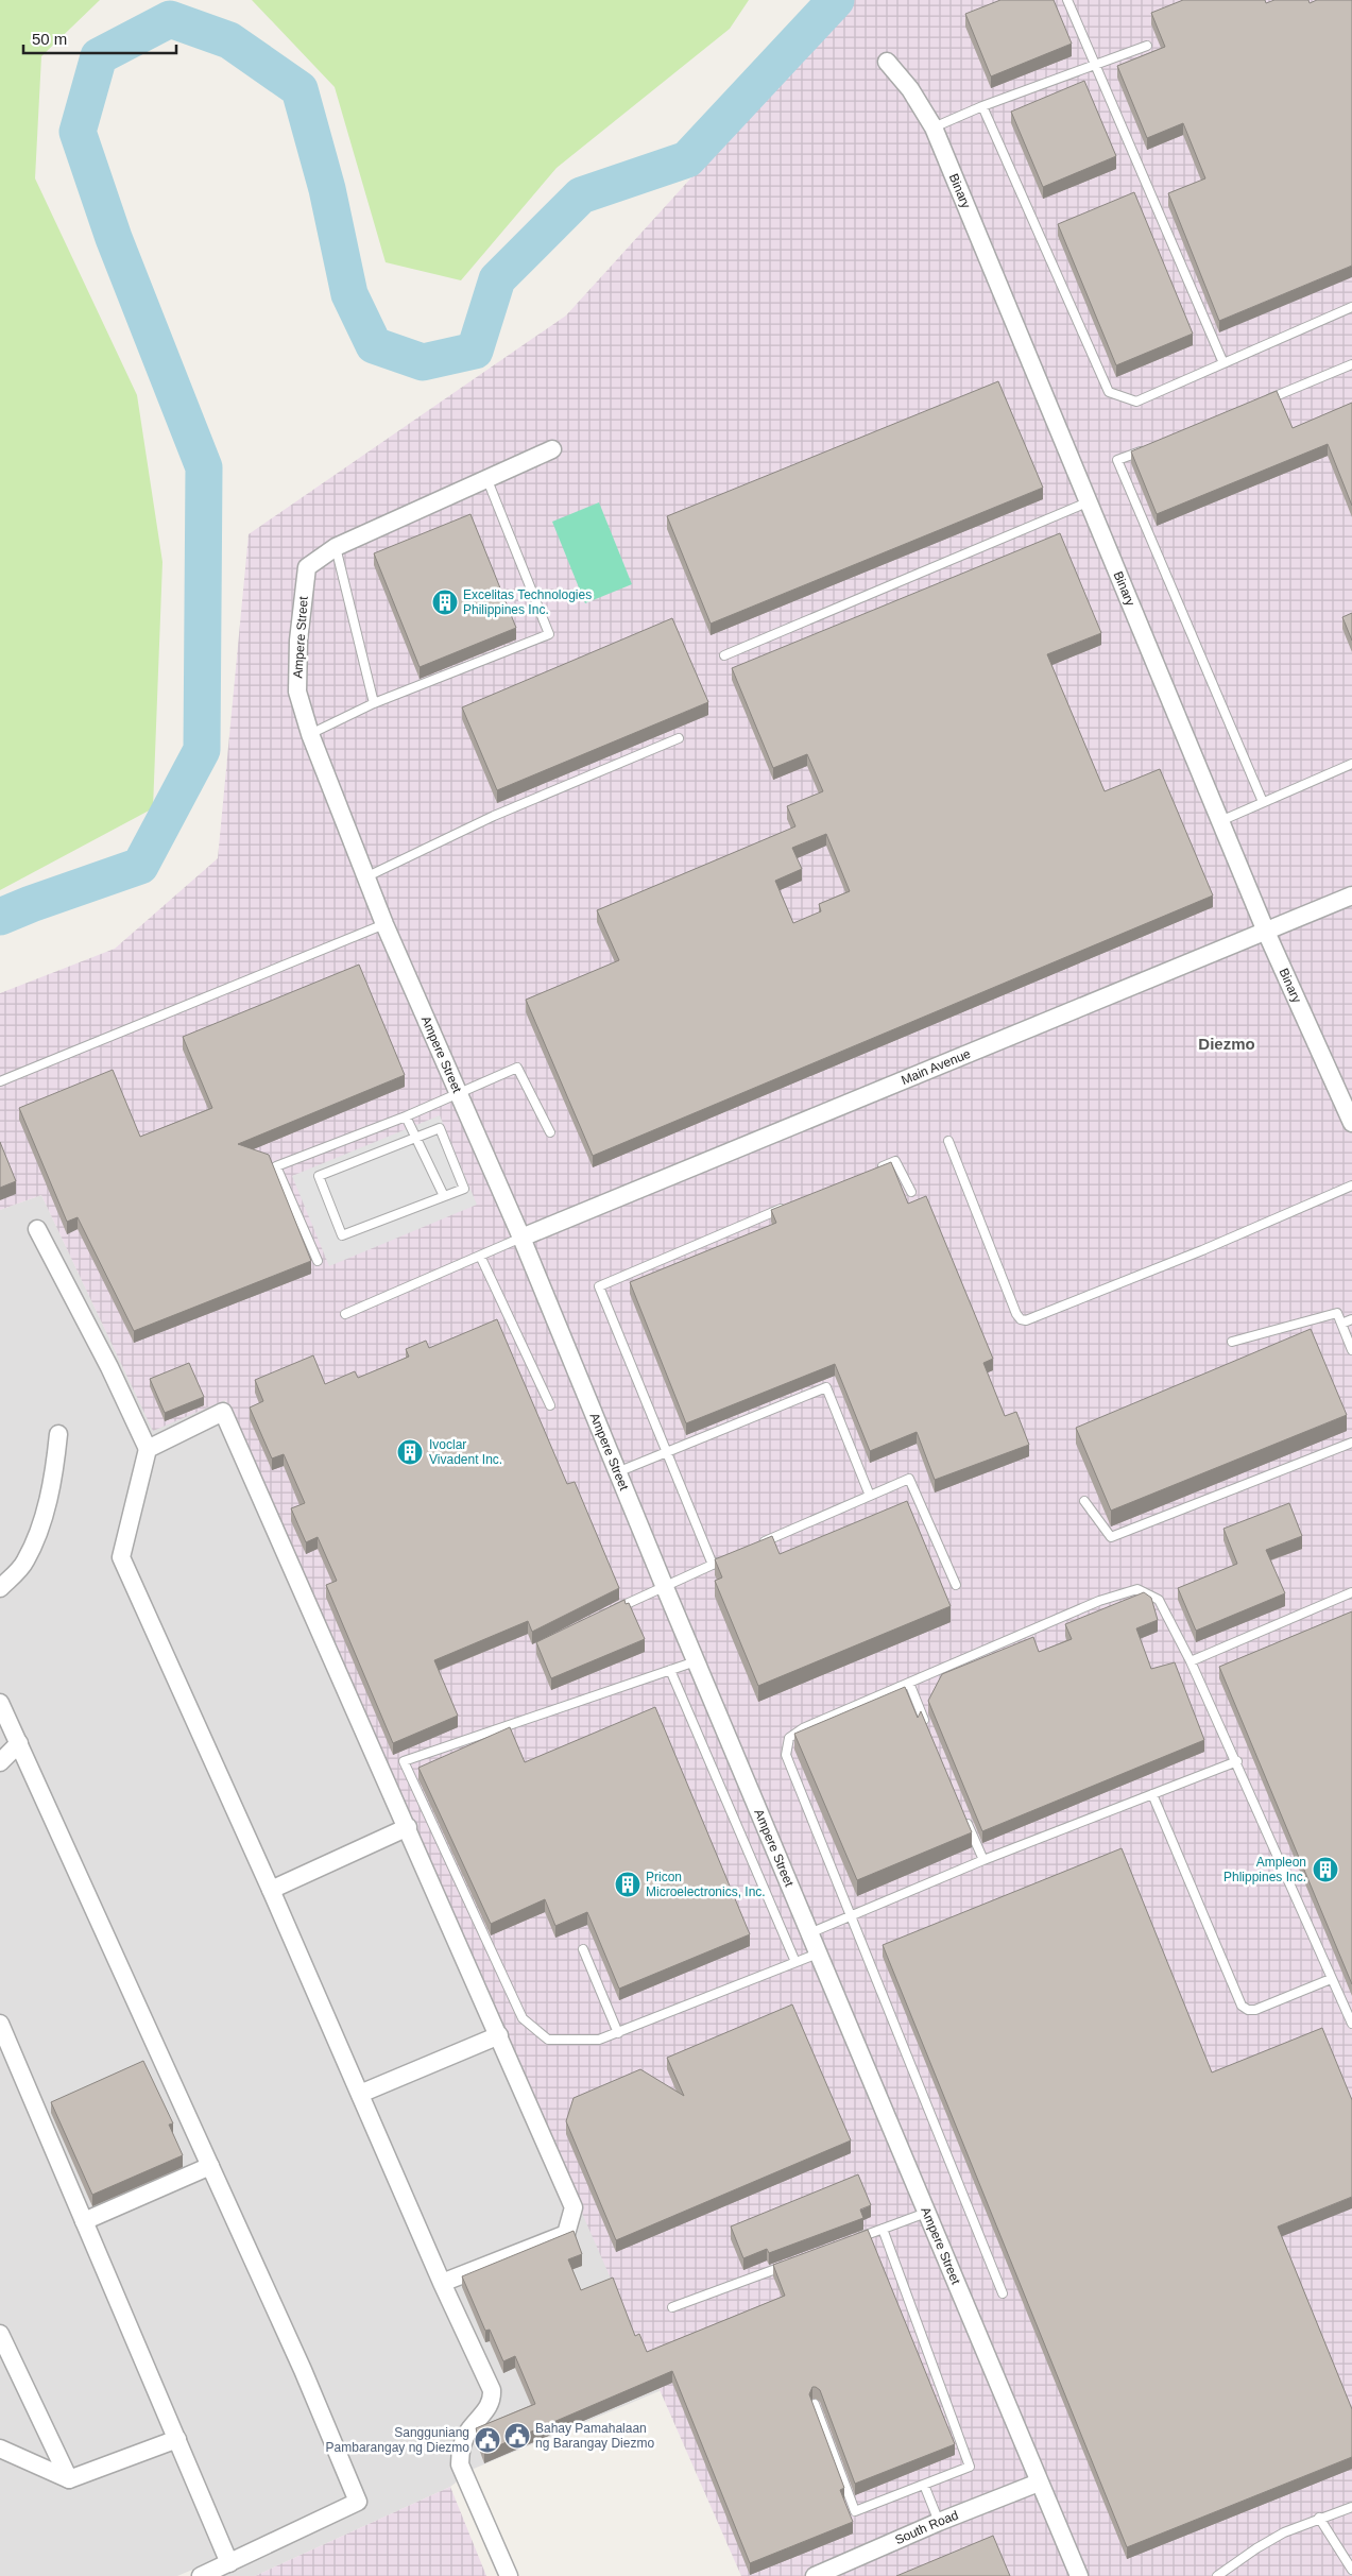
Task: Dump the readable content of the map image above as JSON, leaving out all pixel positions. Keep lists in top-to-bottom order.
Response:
{
  "streets": {
    "street": [
      "Binary",
      "Ampere Street",
      "Main Avenue",
      "South Road"
    ]
  },
  "crossings": [
    ["Binary", "Main Avenue"],
    ["Ampere Street", "Main Avenue"],
    ["Ampere Street", "South Road"]
  ],
  "districts": ["Diezmo"],
  "places": {
    "building": [
      "Excelitas Technologies Philippines Inc.",
      "Ivoclar Vivadent Inc.",
      "Ampleon Phlippines Inc.",
      "Pricon Microelectronics, Inc."
    ],
    "public building": ["Bahay Pamahalaan ng Barangay Diezmo", "Sangguniang Pambarangay ng Diezmo"]
  },
  "scale_bar": "50 m"
}
